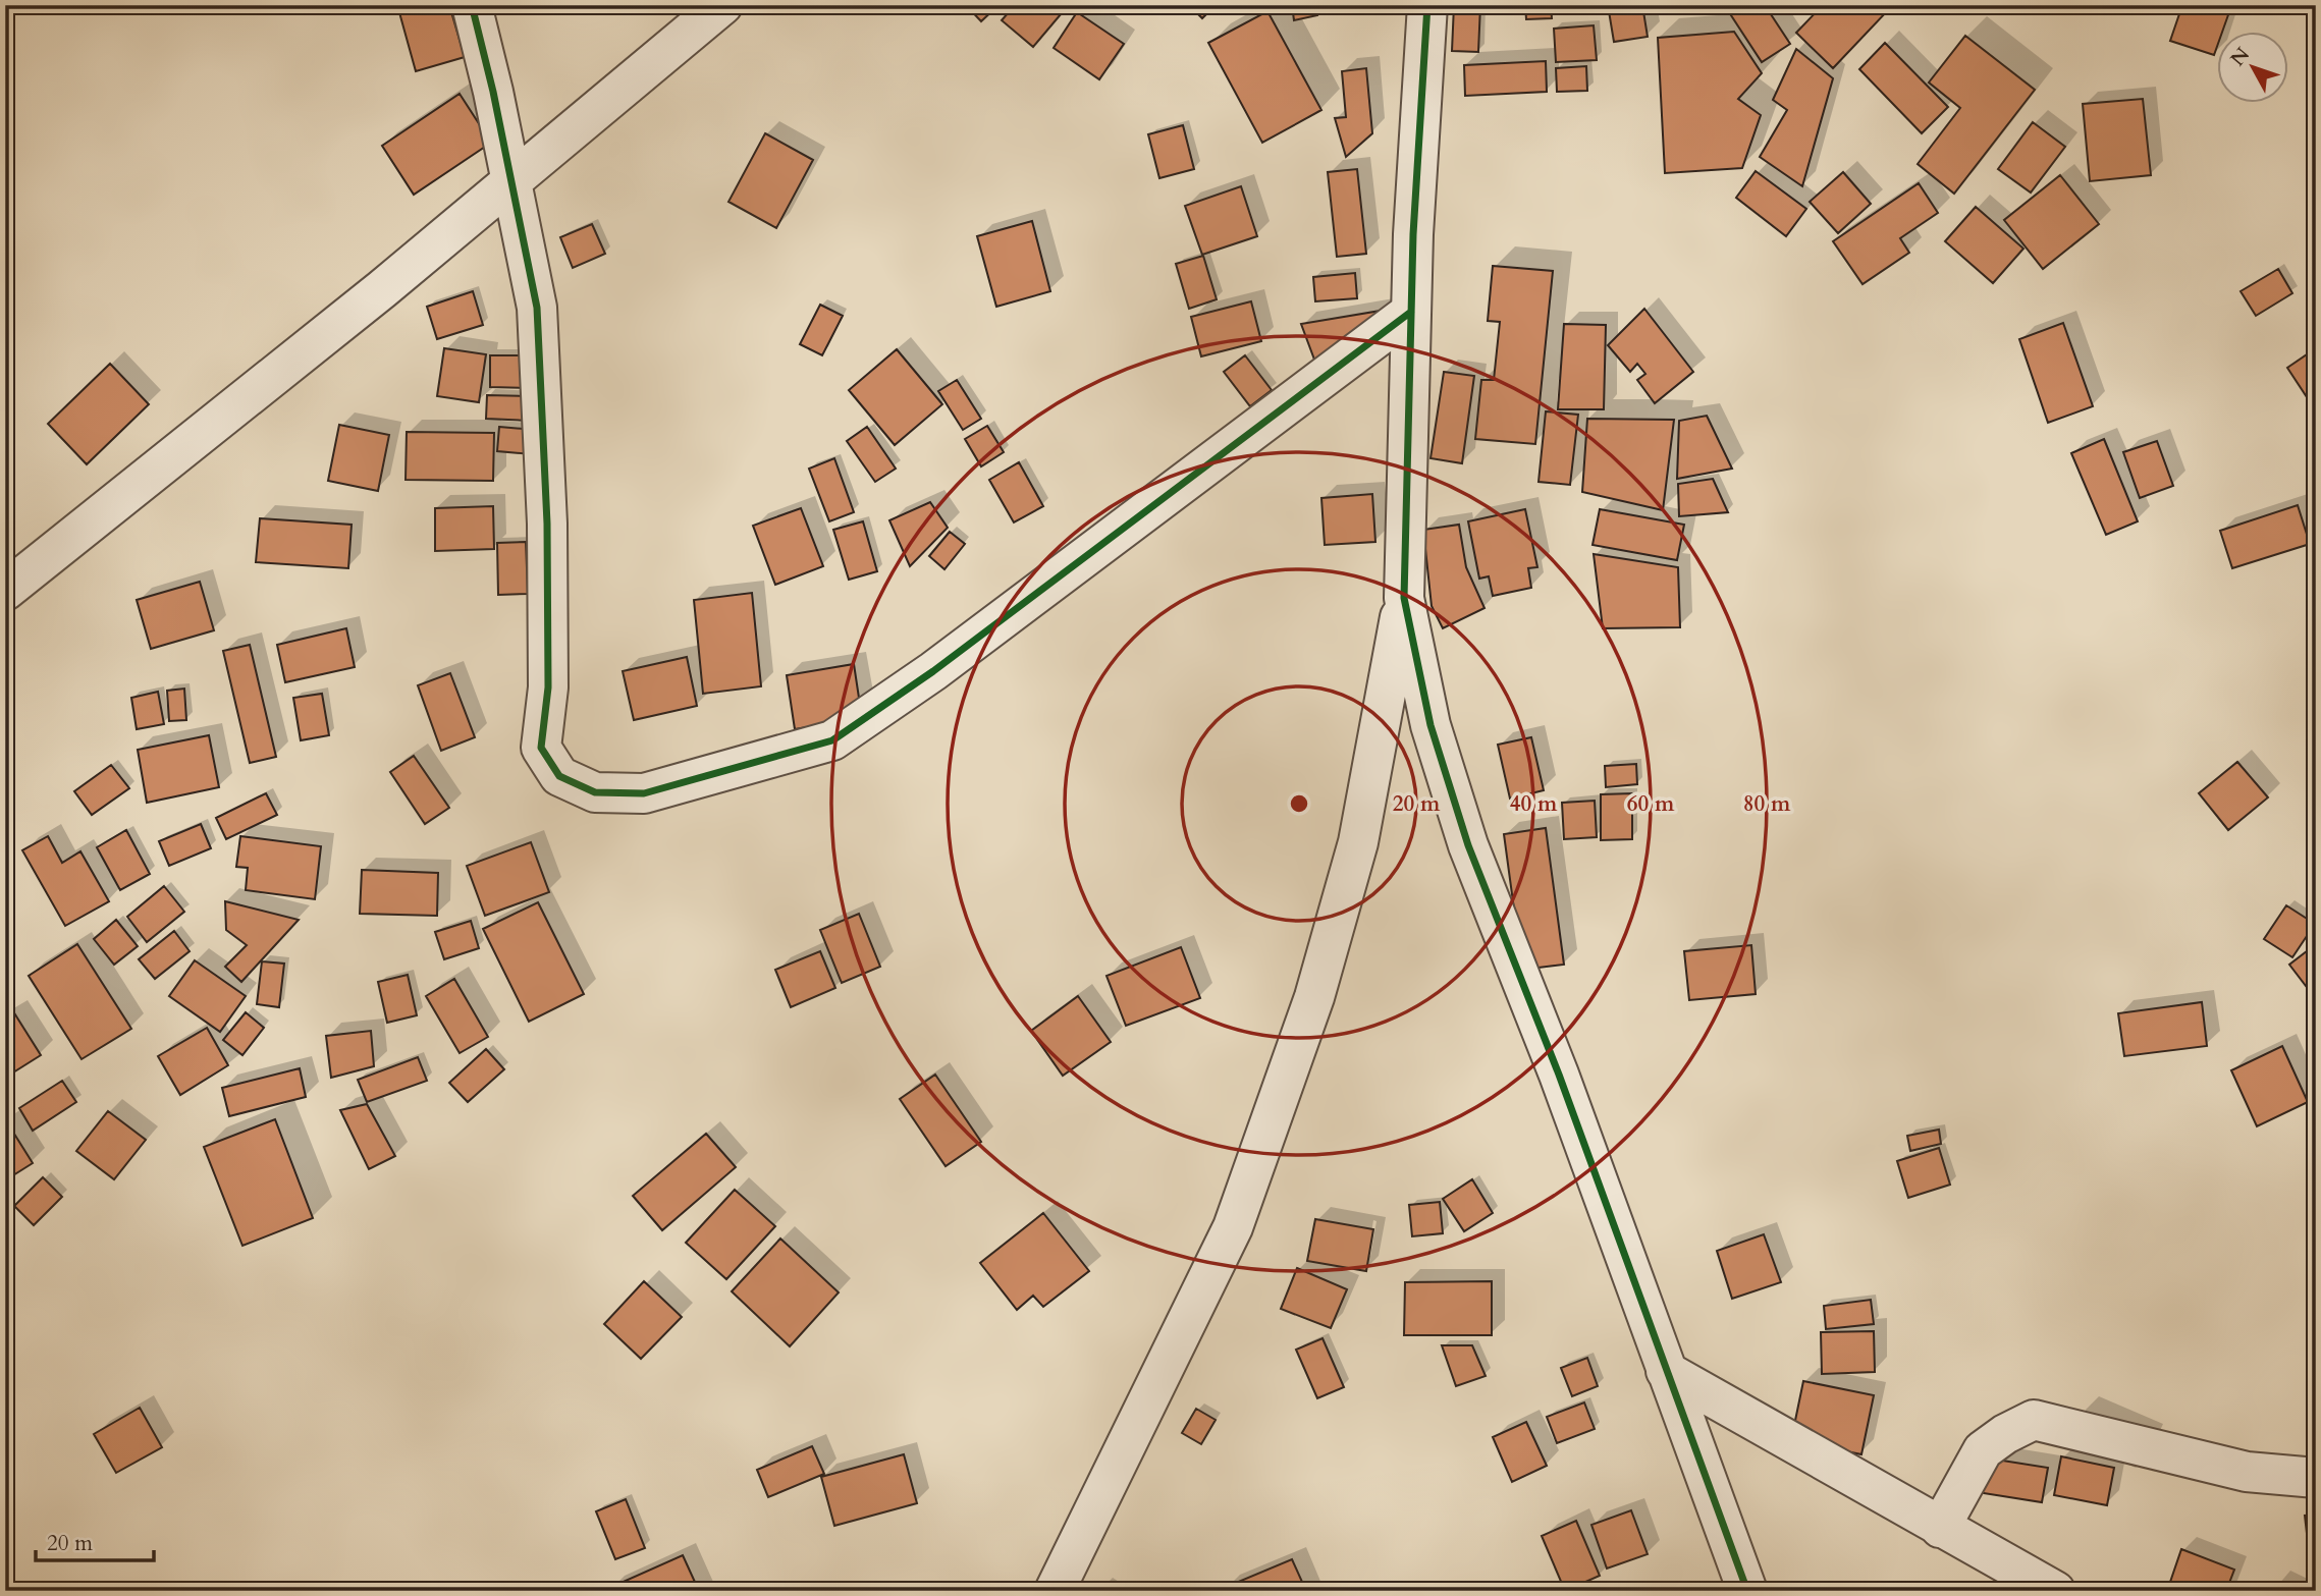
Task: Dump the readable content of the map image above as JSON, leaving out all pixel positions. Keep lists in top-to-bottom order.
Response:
{
  "scale_bar": "20 m",
  "north": "top left",
  "rings": [
    "20 m",
    "40 m",
    "60 m",
    "80 m"
  ]
}
